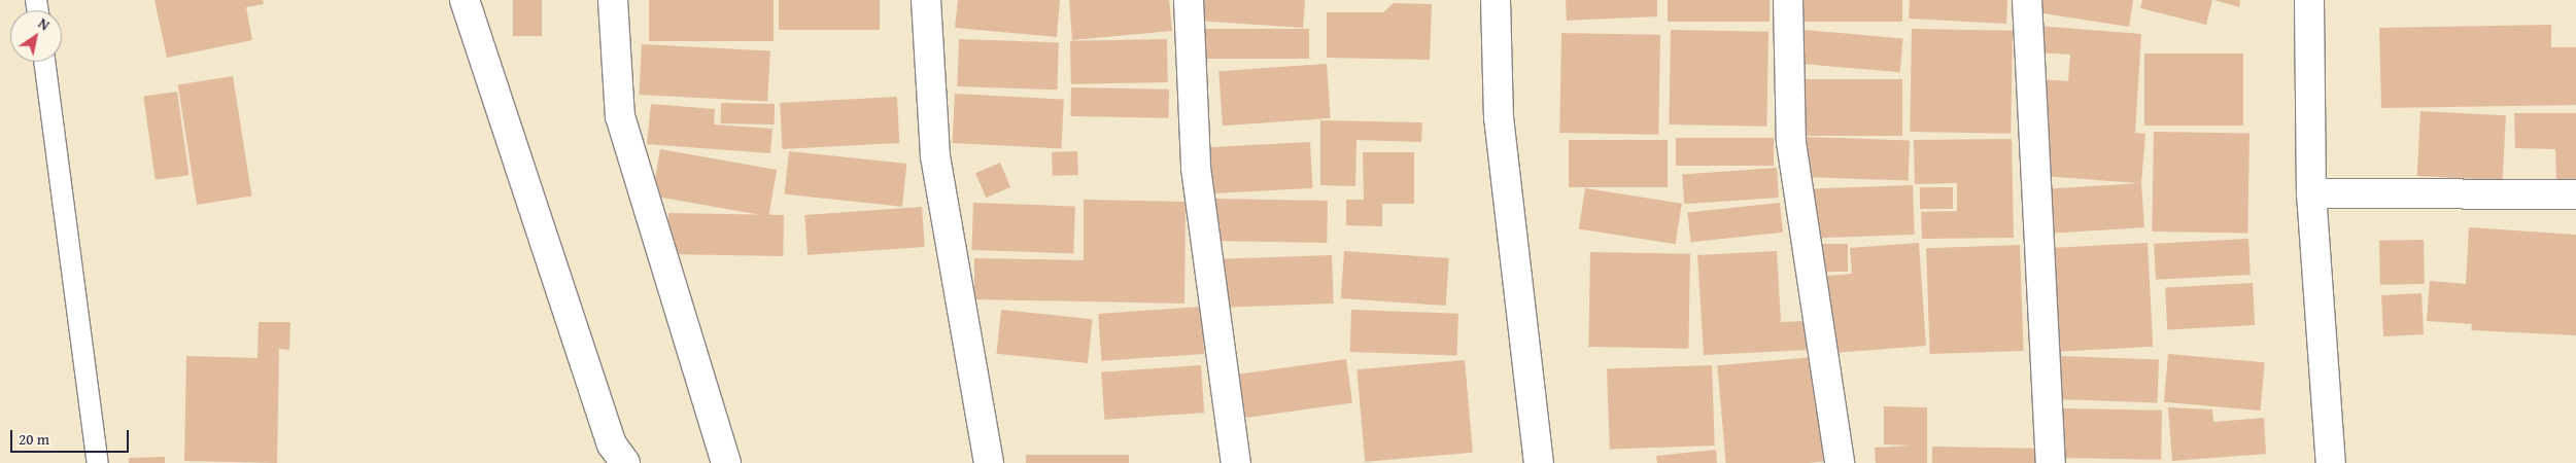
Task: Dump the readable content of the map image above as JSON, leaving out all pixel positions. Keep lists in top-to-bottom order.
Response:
{
  "scale_bar": "20 m",
  "north": "top right"
}
